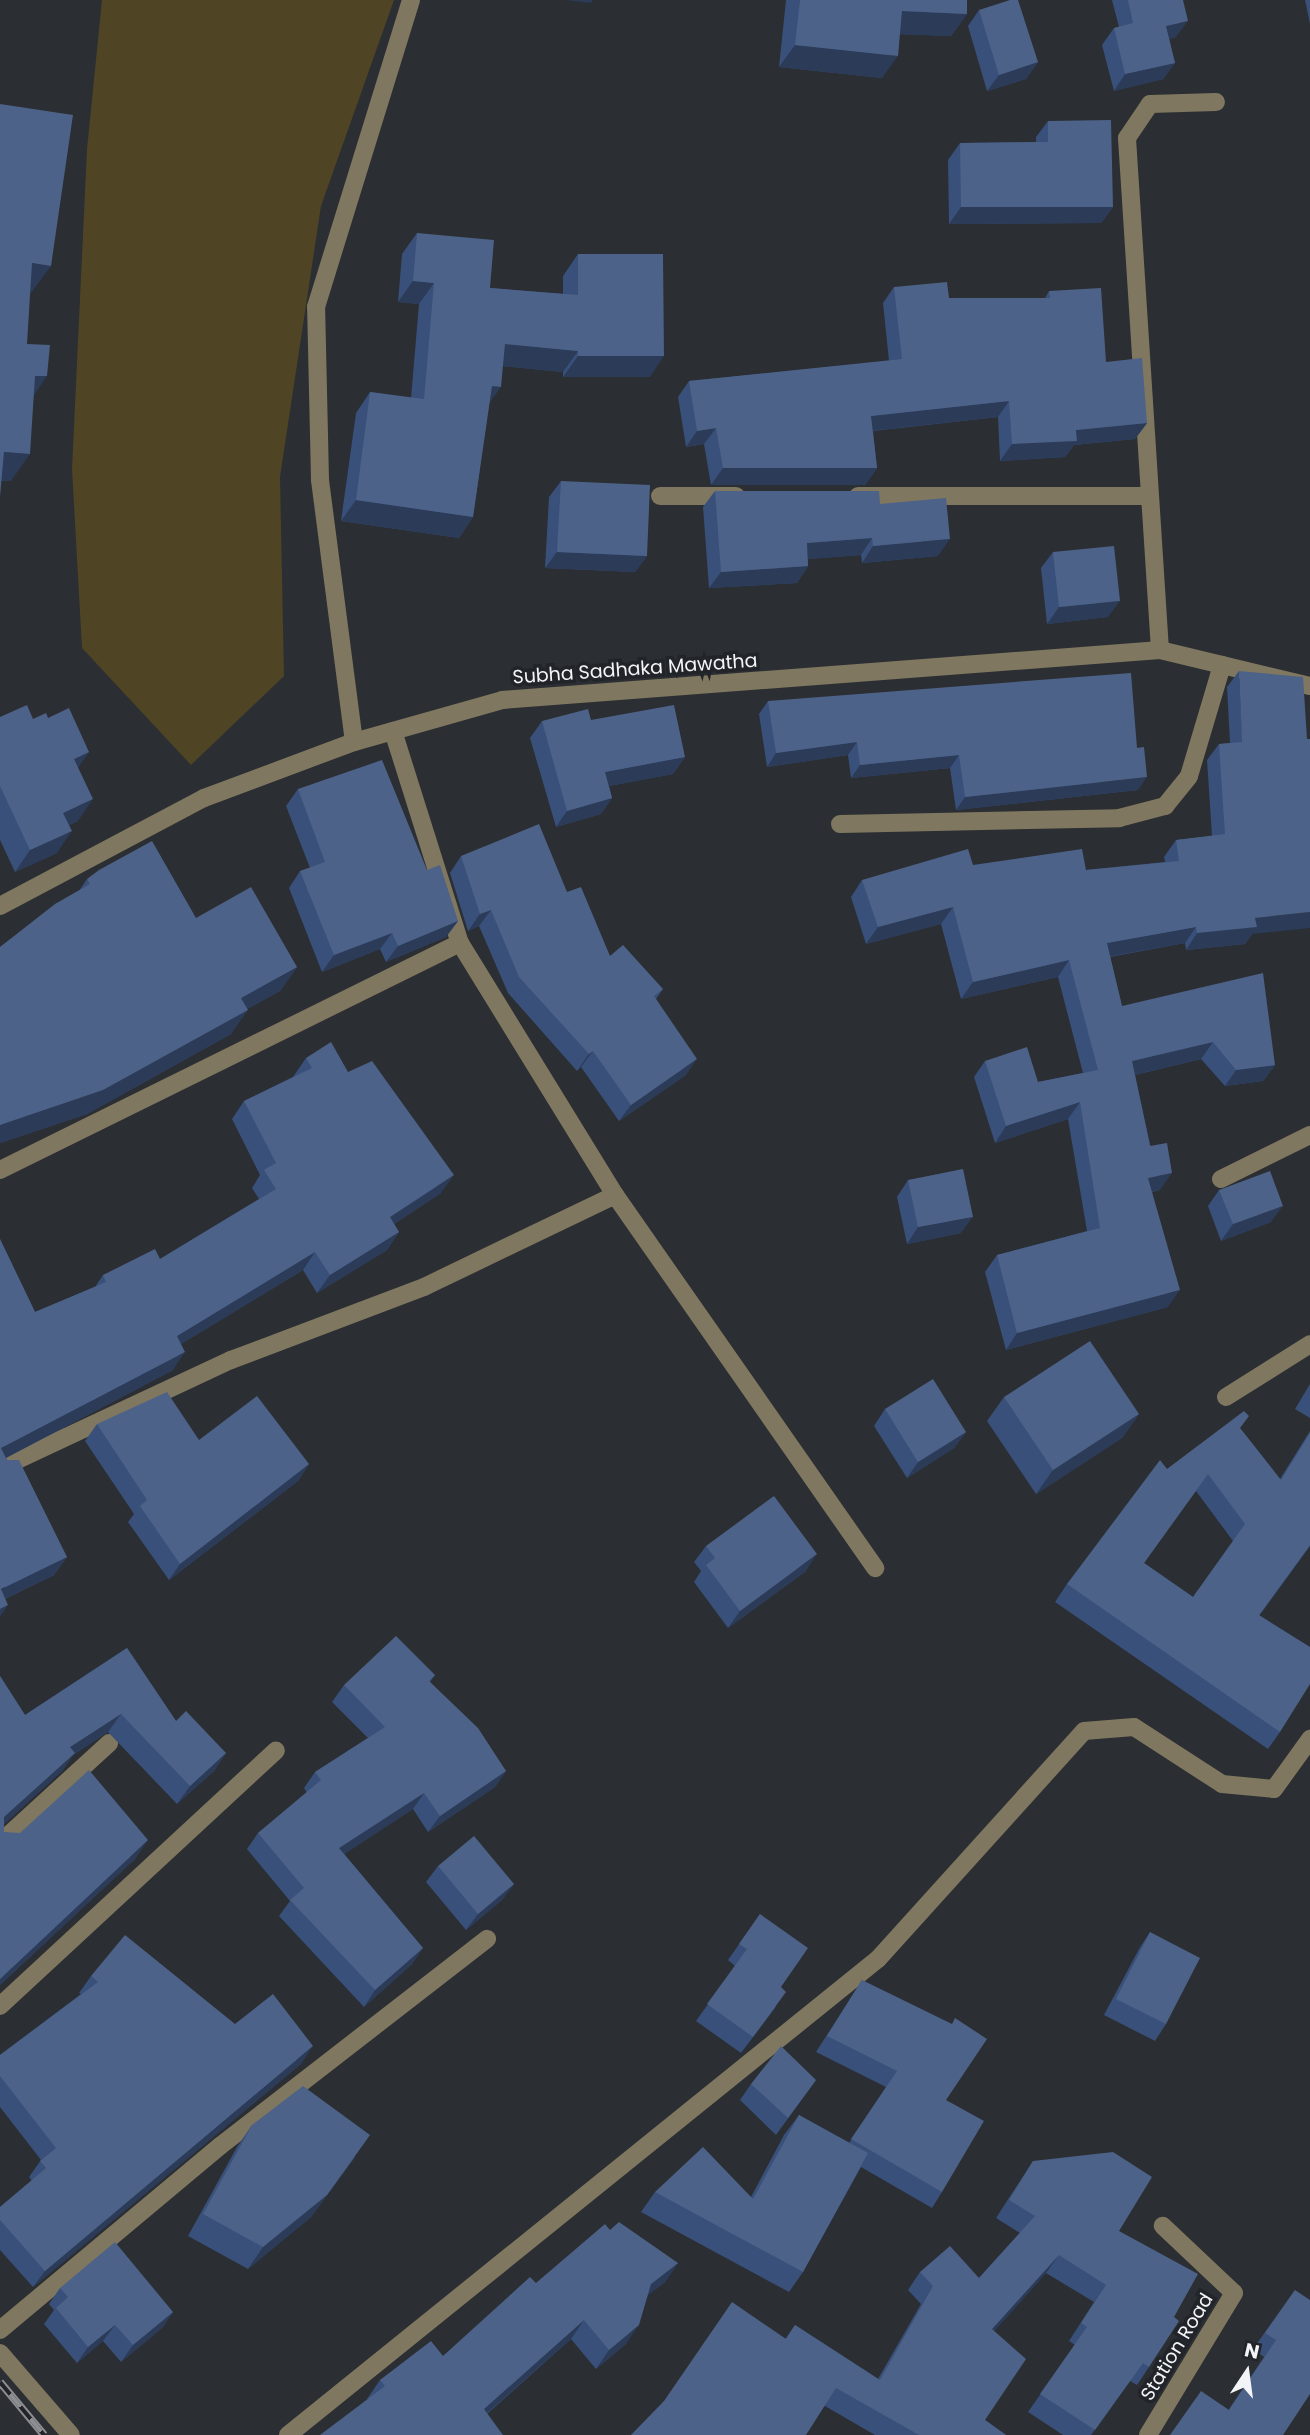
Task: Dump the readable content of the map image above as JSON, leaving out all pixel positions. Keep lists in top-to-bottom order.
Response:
{
  "streets": {
    "street": ["Subha Sadhaka Mawatha", "Station Road"]
  },
  "north": "top"
}
